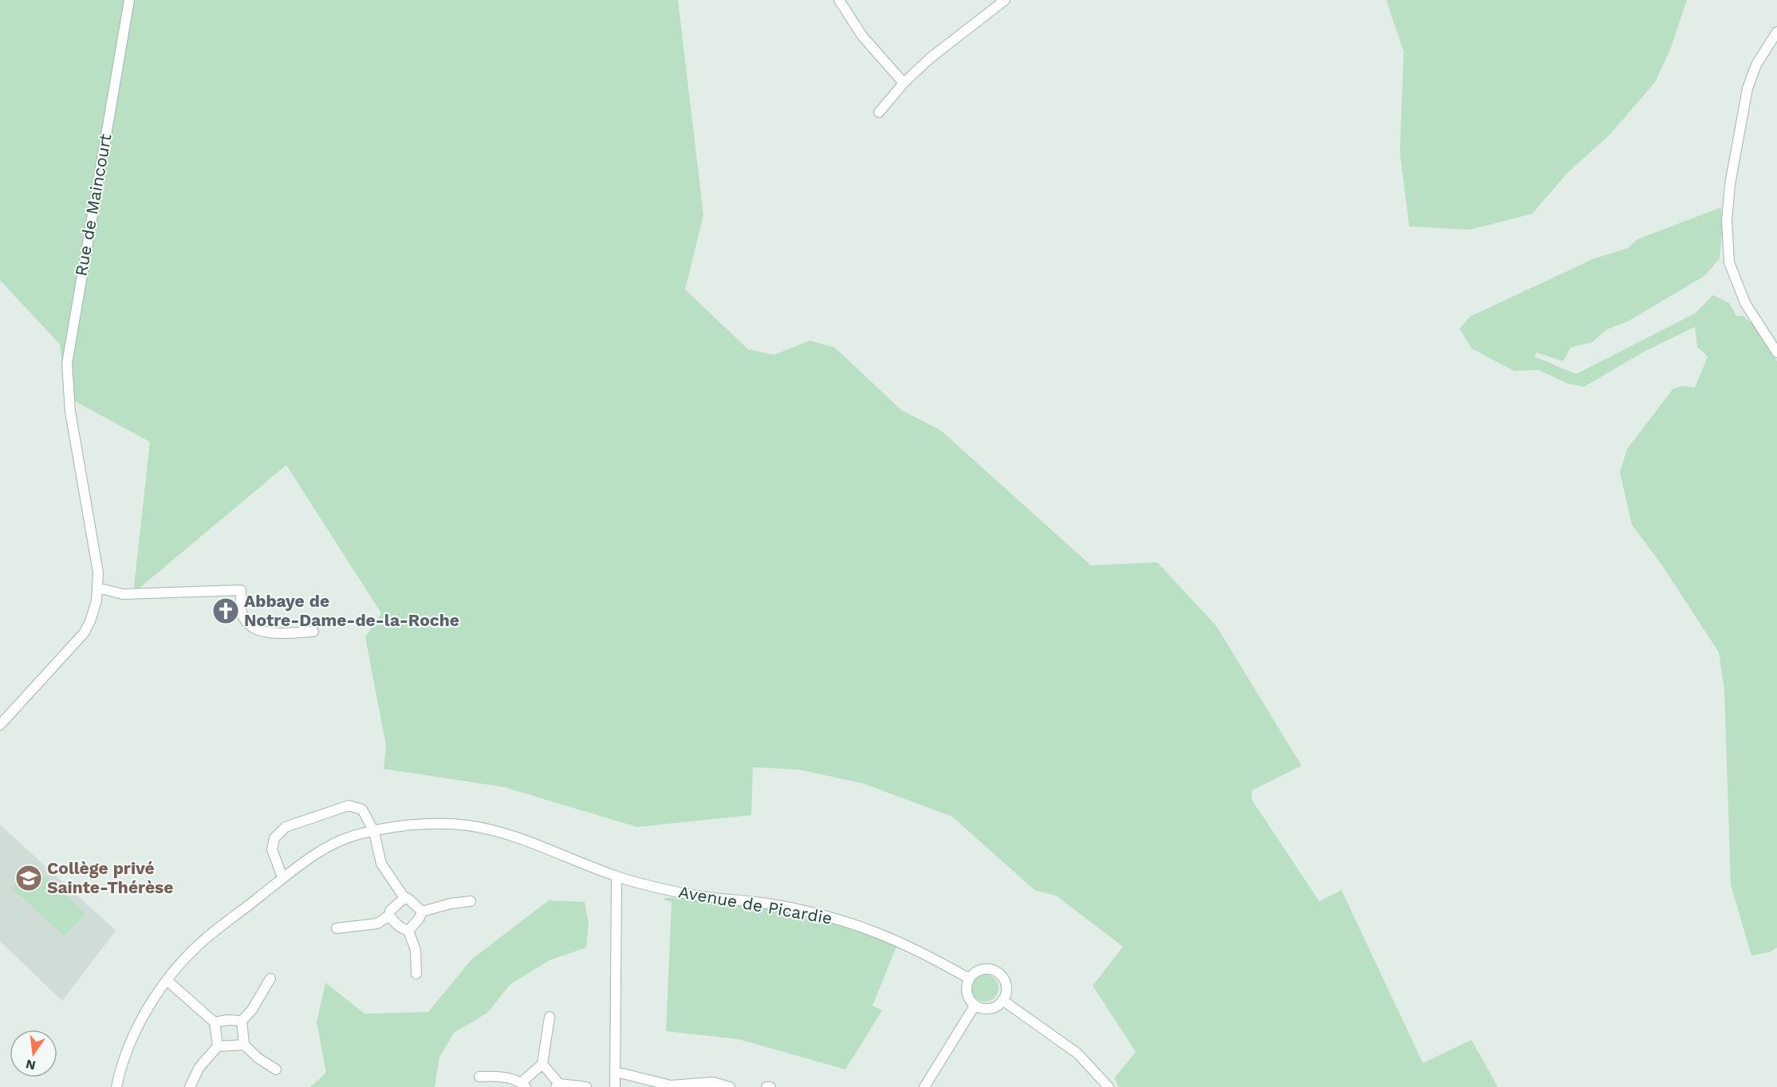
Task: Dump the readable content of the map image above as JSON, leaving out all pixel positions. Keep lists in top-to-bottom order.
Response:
{
  "streets": {
    "street": ["Rue de Maincourt", "Avenue de Picardie"]
  },
  "places": {
    "church": ["Abbaye de Notre-Dame-de-la-Roche"],
    "school or university": ["Collège privé Sainte-Thérèse"]
  },
  "north": "bottom"
}
